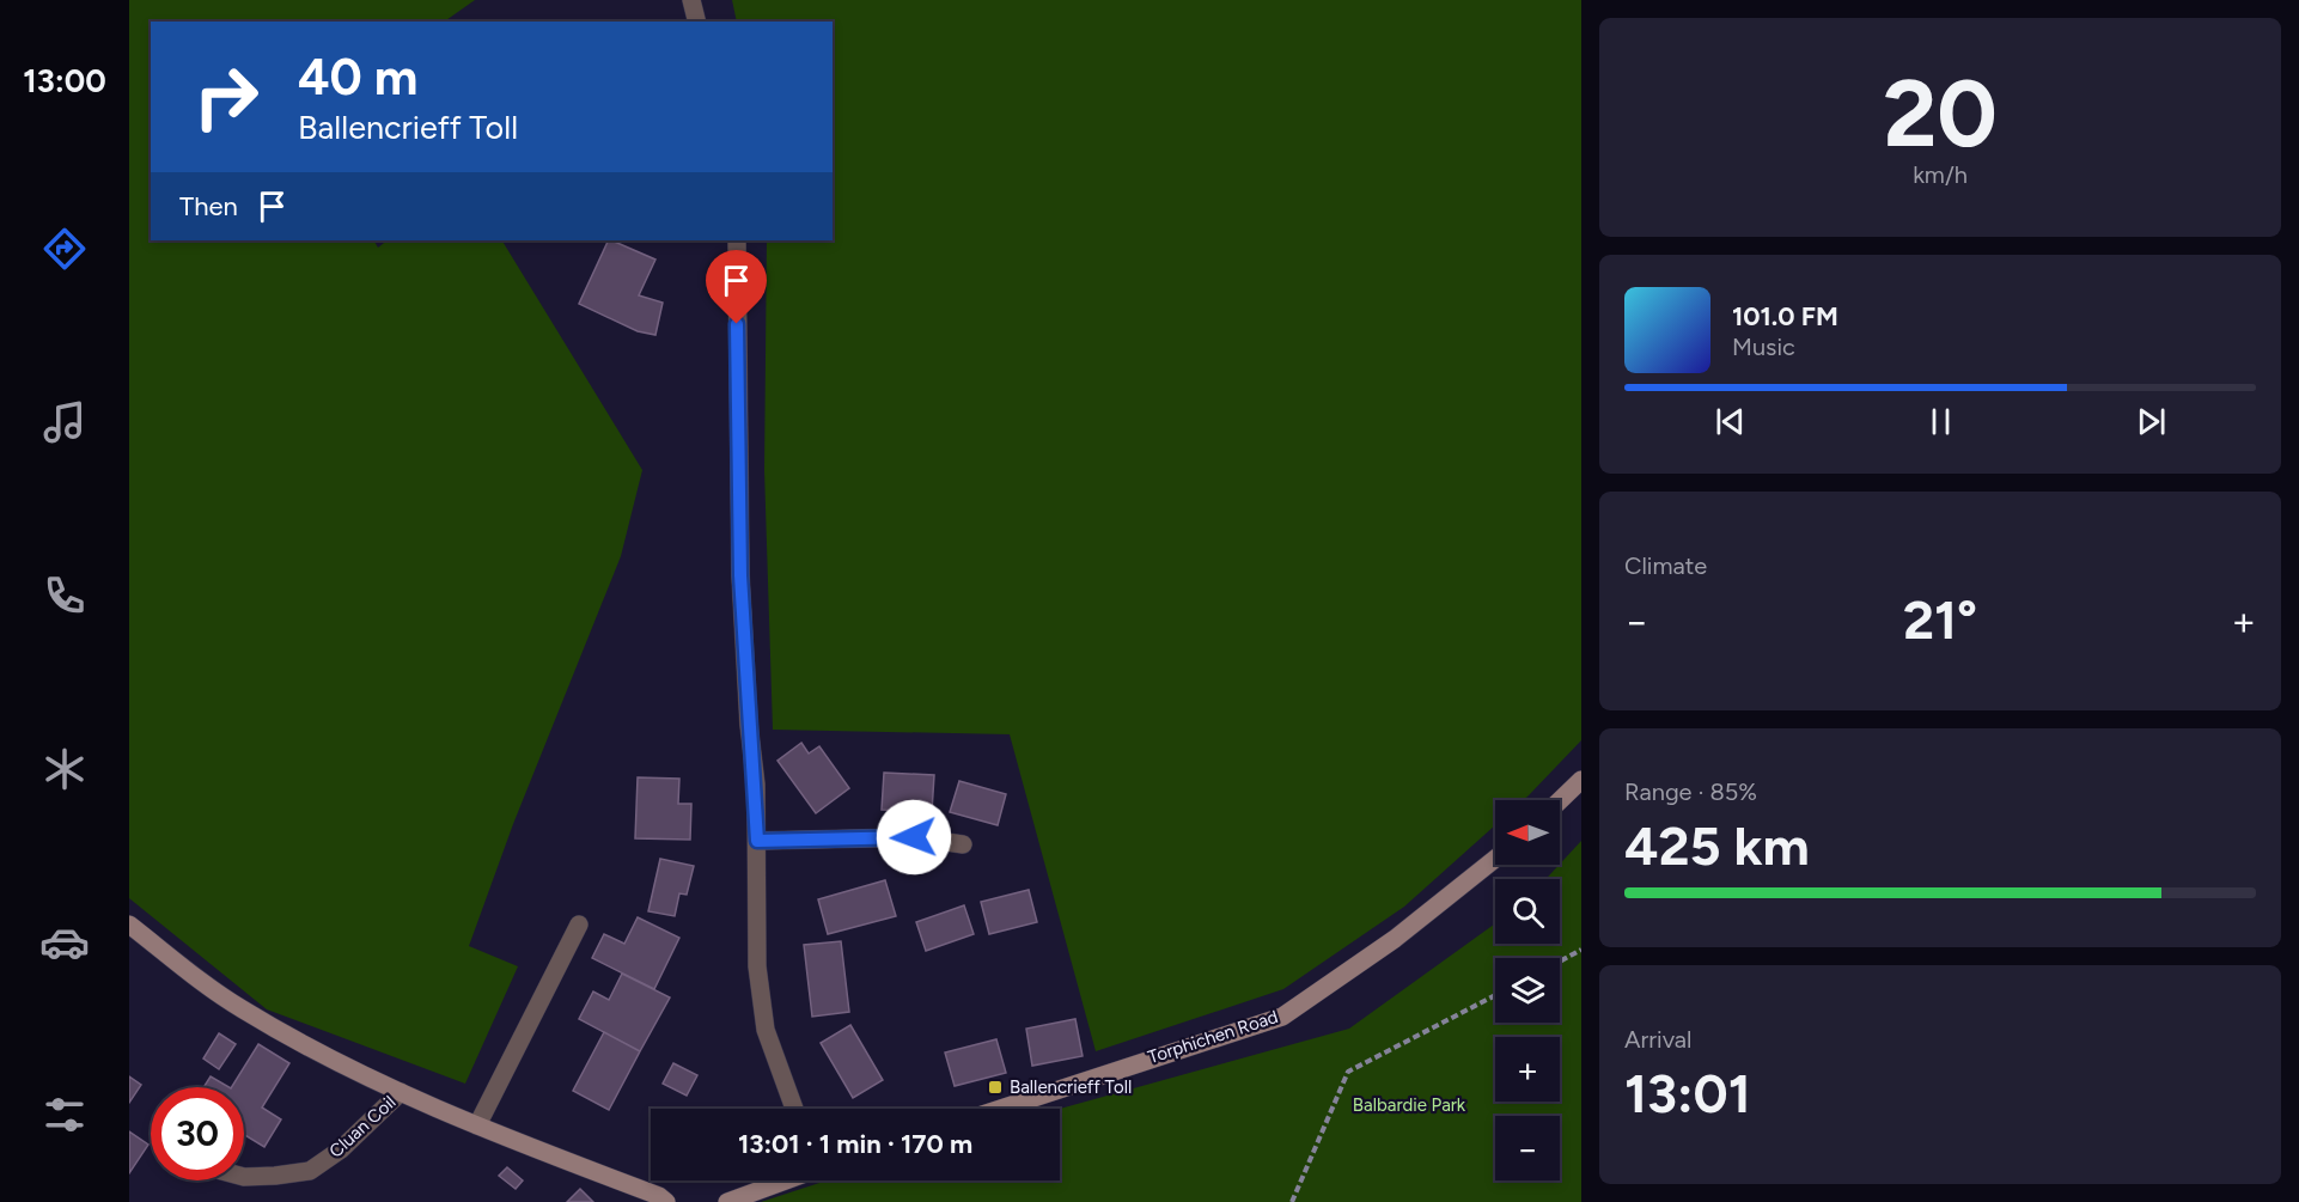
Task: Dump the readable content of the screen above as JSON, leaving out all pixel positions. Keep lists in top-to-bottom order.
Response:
{
  "streets": {
    "main road": ["Torphichen Road"],
    "street": ["Cluan Coil"]
  },
  "parks": ["Balbardie Park"],
  "places": {
    "transit": ["Ballencrieff Toll"]
  },
  "north": "left",
  "page": {
    "tabs": "13:00",
    "tile": [
      ["20", "km/h"],
      "Climate",
      ["Range · 85%", "425 km"],
      ["Arrival", "13:01"]
    ],
    "turn": ["40 m", "Ballencrieff Toll"],
    "then": "Then",
    "song": ["101.0 FM", "Music"],
    "heat": ["−", "21°", "+"],
    "map_buttons": ["+", "−"],
    "limit": "30",
    "trip": "13:01 · 1 min · 170 m"
  }
}
